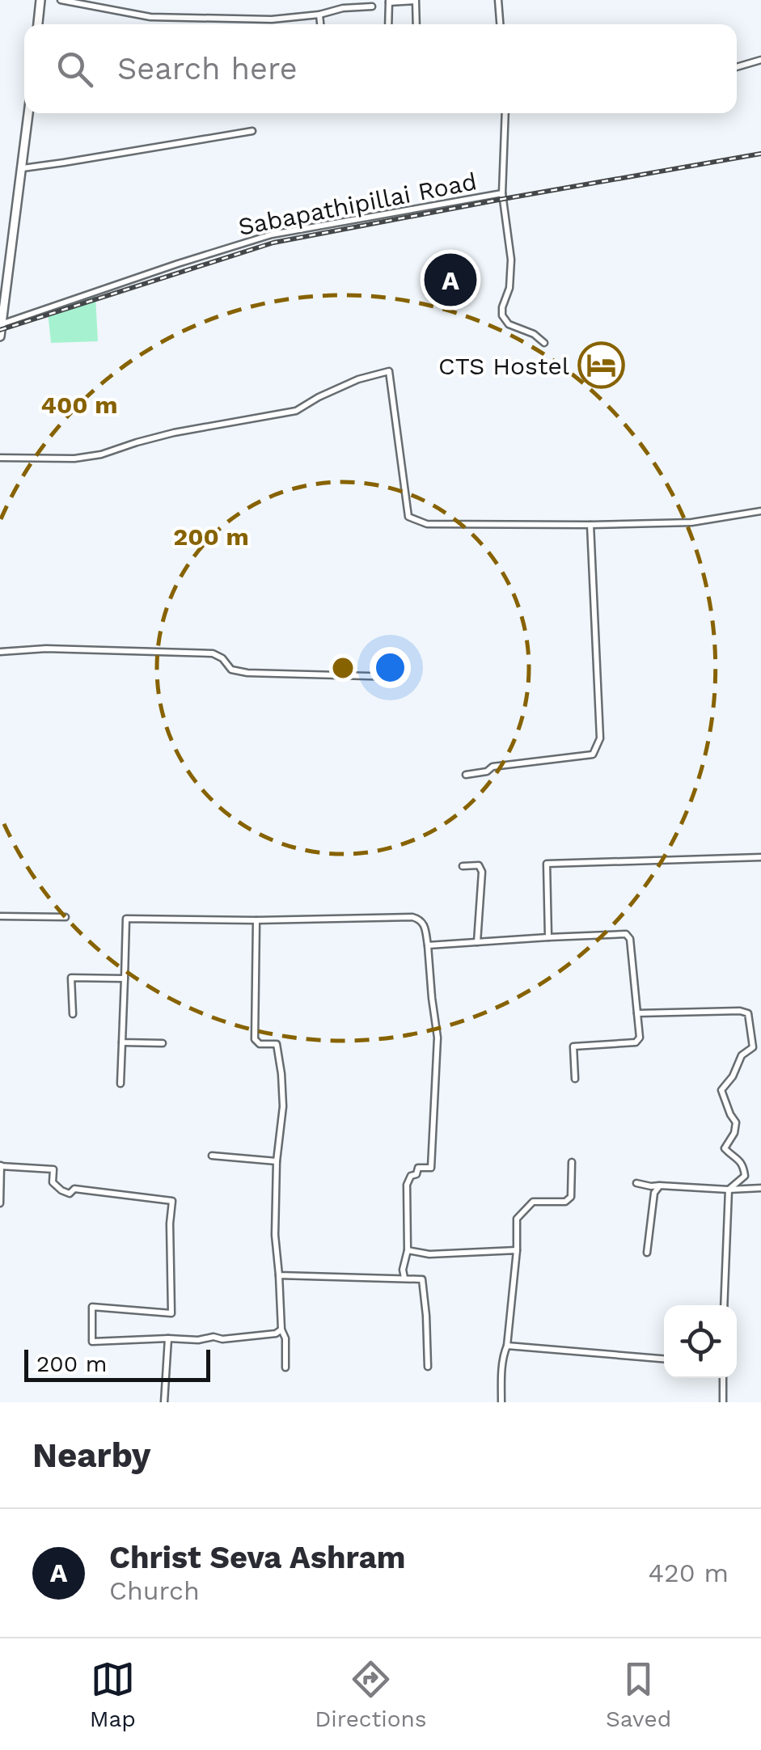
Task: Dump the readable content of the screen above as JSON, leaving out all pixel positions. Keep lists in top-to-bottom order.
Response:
{
  "streets": {
    "street": ["Sabapathipillai Road"]
  },
  "places": {
    "hotel": ["CTS Hostel"]
  },
  "scale_bar": "200 m",
  "page": {
    "search": "Search here",
    "pins": "A",
    "scale": "200 m",
    "heading": "Nearby",
    "list": [
      {
        "mark": "A",
        "name": "Christ Seva Ashram",
        "note": "Church",
        "value": "420 m"
      }
    ],
    "nav": ["Map", "Directions", "Saved"]
  },
  "rings": ["400 m", "200 m"]
}
